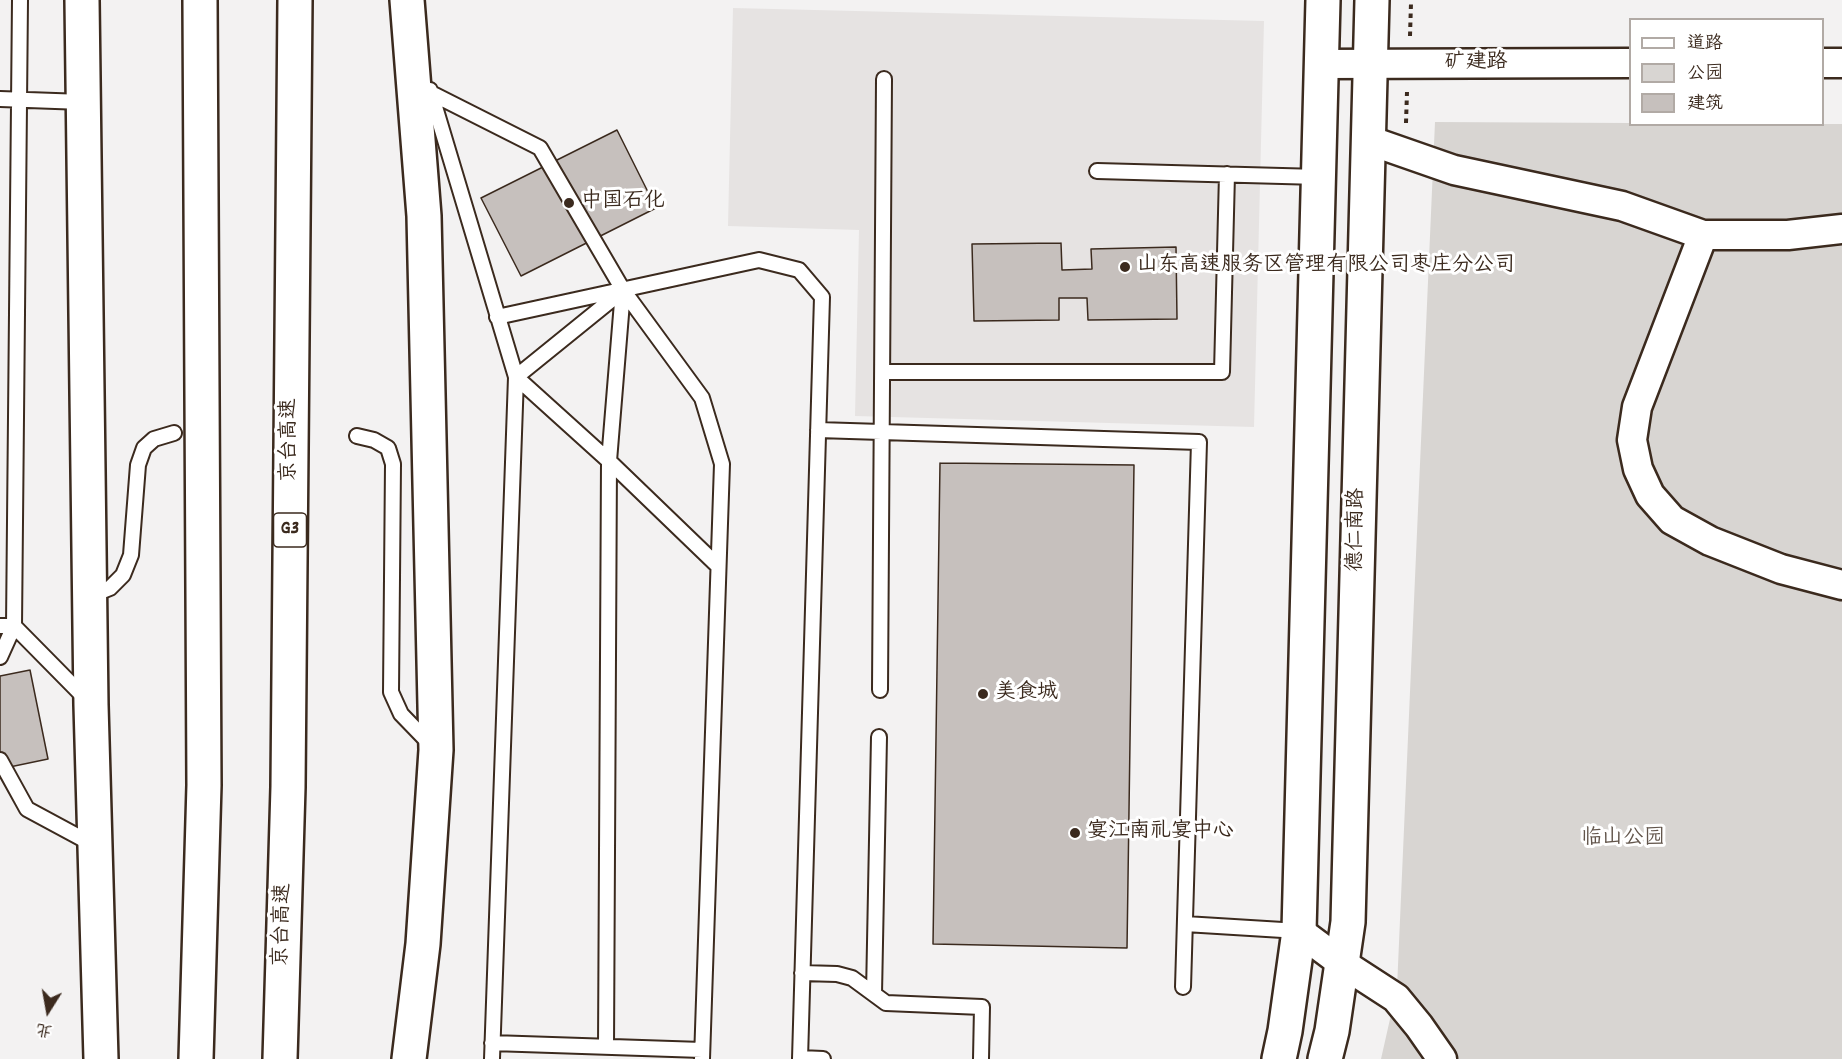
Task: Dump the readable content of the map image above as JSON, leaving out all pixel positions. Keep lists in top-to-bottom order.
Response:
{
  "streets": {
    "main road": ["京台高速", "G3", "德仁南路"],
    "street": ["矿建路"]
  },
  "crossings": [
    ["矿建路", "德仁南路"]
  ],
  "parks": ["临山公园"],
  "places": [
    "中国石化",
    "山东高速服务区管理有限公司枣庄分公司",
    "美食城",
    "宴江南礼宴中心"
  ],
  "legend": ["道路", "公园", "建筑"],
  "north": "bottom"
}
